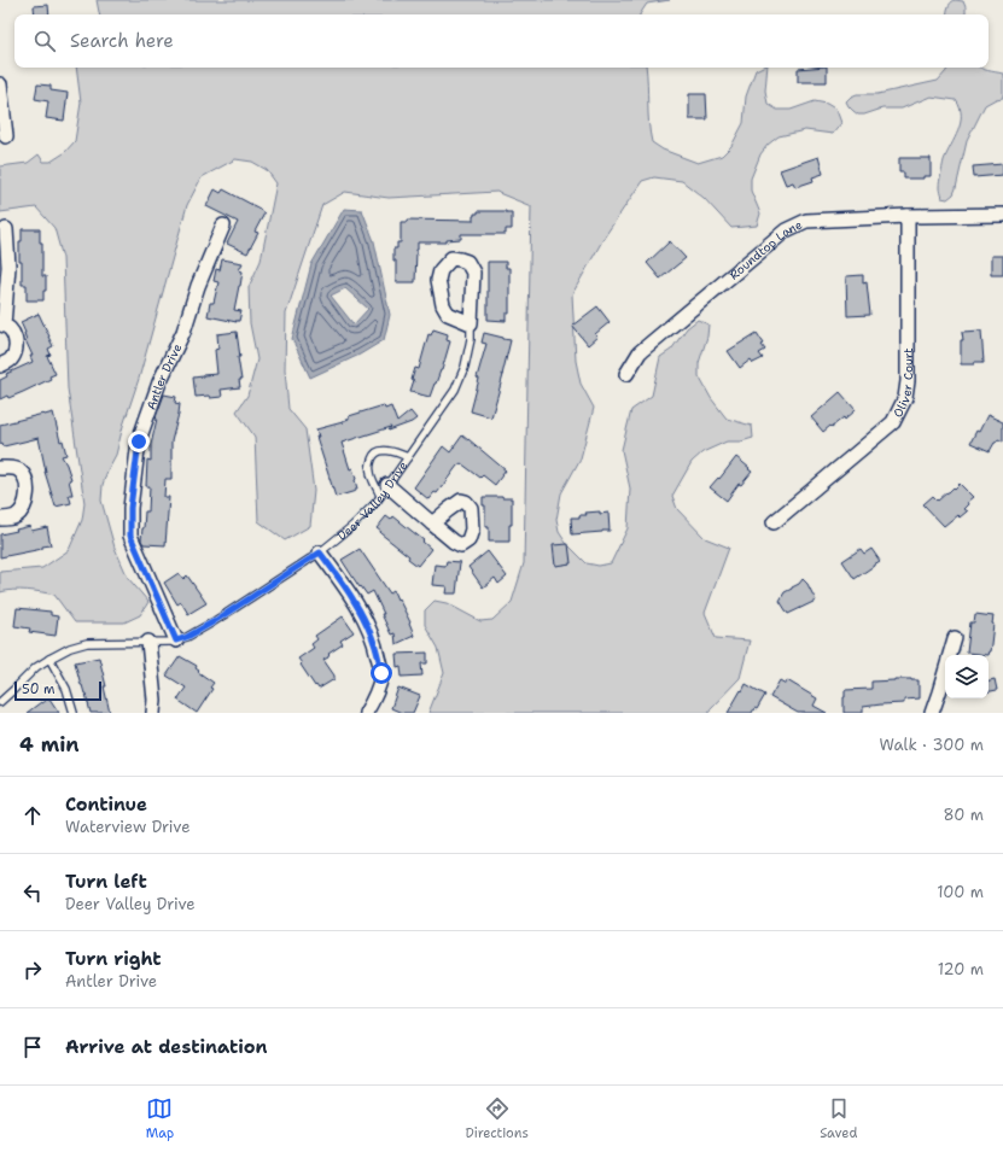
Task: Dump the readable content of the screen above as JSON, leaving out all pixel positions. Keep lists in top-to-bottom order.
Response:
{
  "streets": {
    "street": [
      "Roundtop Lane",
      "Antler Drive",
      "Oliver Court",
      "Deer Valley Drive"
    ]
  },
  "crossings": [
    ["Roundtop Lane", "Oliver Court"],
    ["Antler Drive", "Deer Valley Drive"]
  ],
  "scale_bar": "50 m",
  "page": {
    "search": "Search here",
    "scale": "50 m",
    "heading": ["4 min", "Walk · 300 m"],
    "list": [
      ["Continue", "Waterview Drive", "80 m"],
      ["Turn left", "Deer Valley Drive", "100 m"],
      ["Turn right", "Antler Drive", "120 m"],
      "Arrive at destination"
    ],
    "nav": ["Map", "Directions", "Saved"]
  }
}
